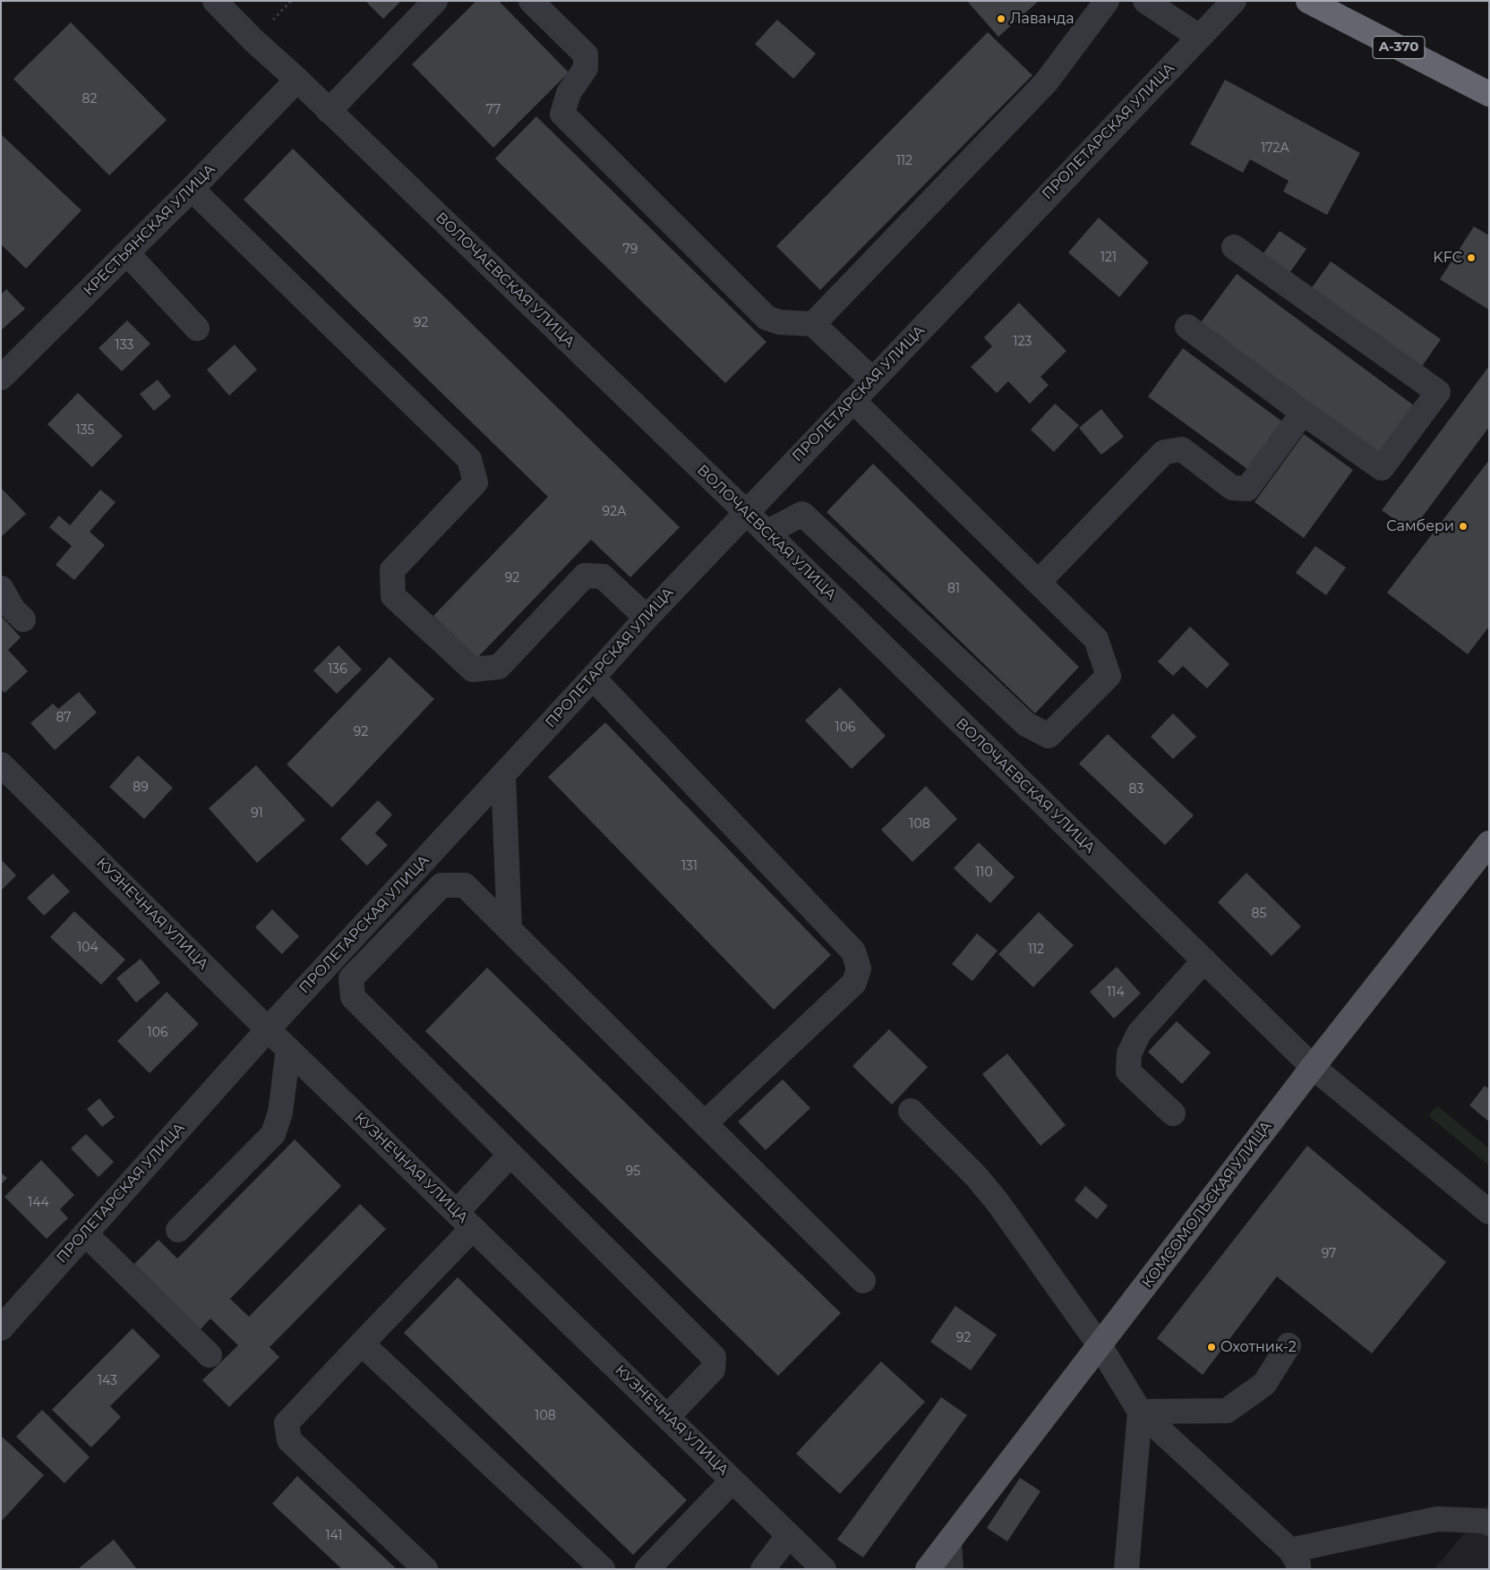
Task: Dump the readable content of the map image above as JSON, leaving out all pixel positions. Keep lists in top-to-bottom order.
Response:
{
  "streets": {
    "highway": ["А-370"],
    "main road": ["КОМСОМОЛЬСКАЯ УЛИЦА"],
    "street": [
      "ПРОЛЕТАРСКАЯ УЛИЦА",
      "КРЕСТЬЯНСКАЯ УЛИЦА",
      "ВОЛОЧАЕВСКАЯ УЛИЦА",
      "КУЗНЕЧНАЯ УЛИЦА"
    ]
  },
  "crossings": [
    ["ПРОЛЕТАРСКАЯ УЛИЦА", "ВОЛОЧАЕВСКАЯ УЛИЦА"],
    ["ПРОЛЕТАРСКАЯ УЛИЦА", "КУЗНЕЧНАЯ УЛИЦА"],
    ["КРЕСТЬЯНСКАЯ УЛИЦА", "ВОЛОЧАЕВСКАЯ УЛИЦА"],
    ["ВОЛОЧАЕВСКАЯ УЛИЦА", "КОМСОМОЛЬСКАЯ УЛИЦА"]
  ],
  "places": [
    "Лаванда",
    "KFC",
    "Самбери",
    "Охотник-2"
  ],
  "house_numbers": [
    "82",
    "77",
    "172А",
    "112",
    "79",
    "121",
    "92",
    "123",
    "133",
    "135",
    "92А",
    "92",
    "81",
    "136",
    "87",
    "106",
    "92",
    "89",
    "83",
    "91",
    "108",
    "131",
    "110",
    "85",
    "104",
    "112",
    "114",
    "106",
    "95",
    "144",
    "97",
    "92",
    "143",
    "108",
    "141"
  ]
}
